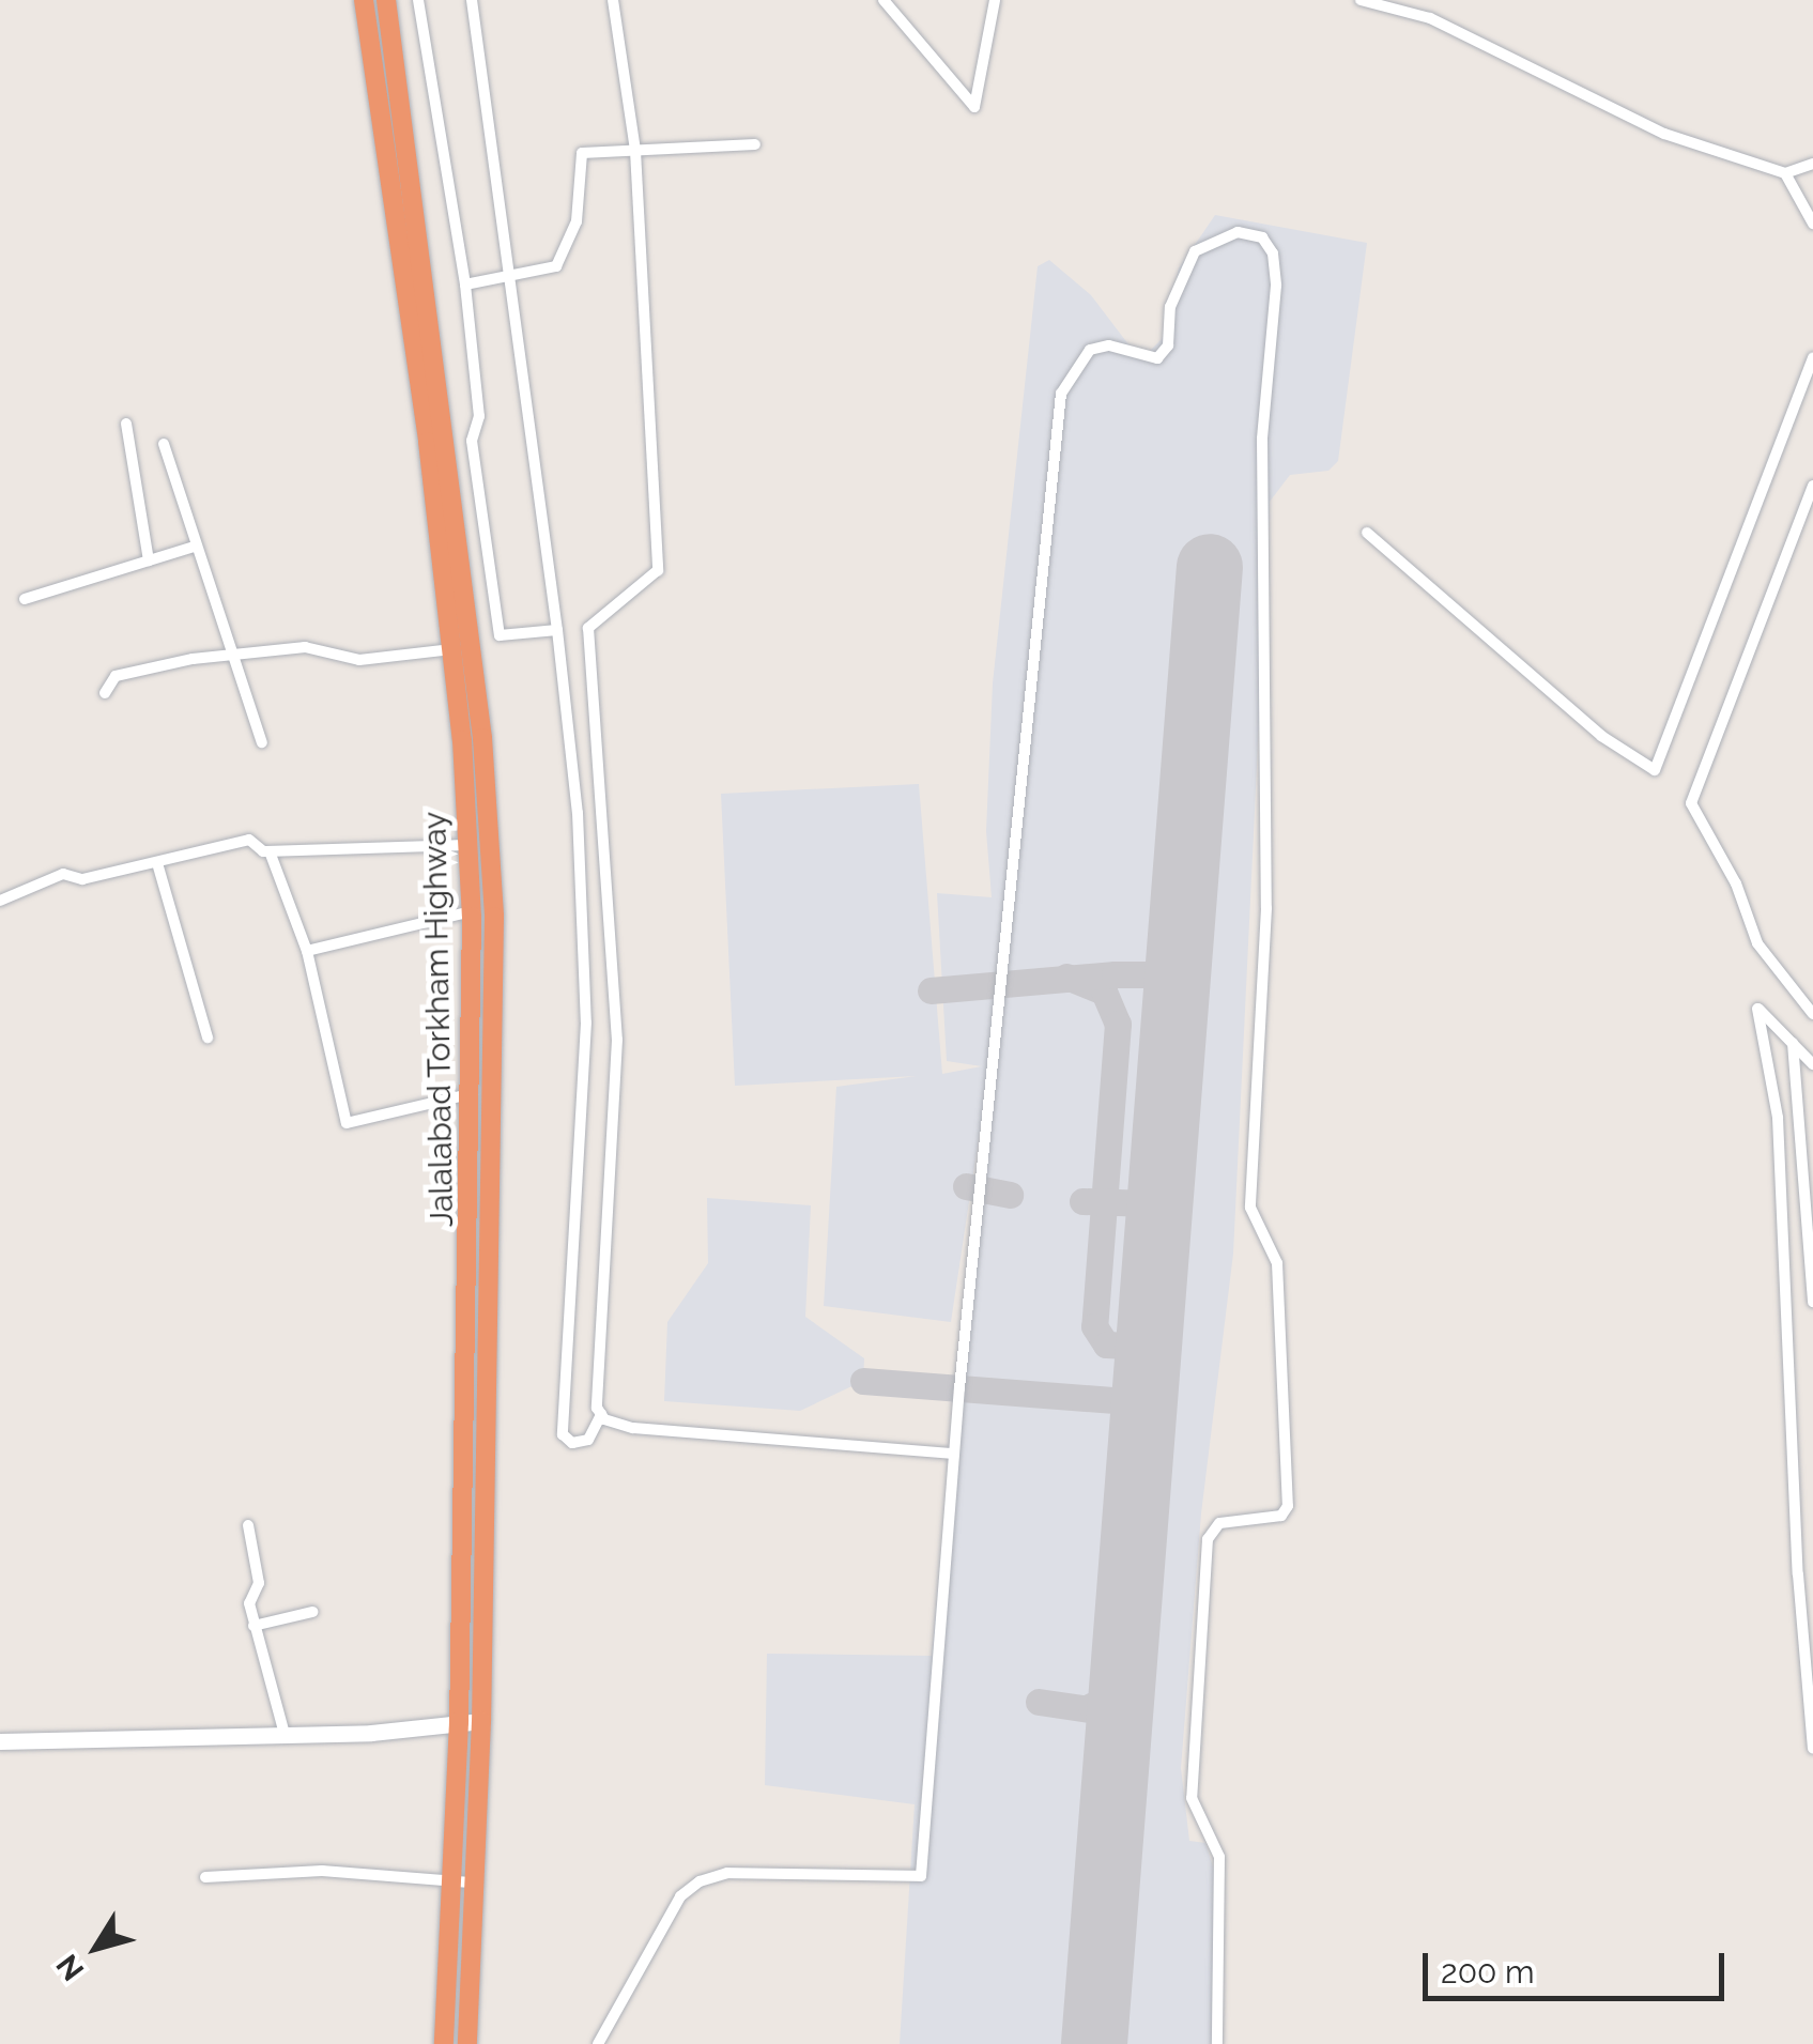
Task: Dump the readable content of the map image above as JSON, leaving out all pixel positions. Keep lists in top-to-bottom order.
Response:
{
  "streets": {
    "highway": ["Jalalabad Torkham Highway"]
  },
  "scale_bar": "200 m",
  "north": "bottom left"
}
